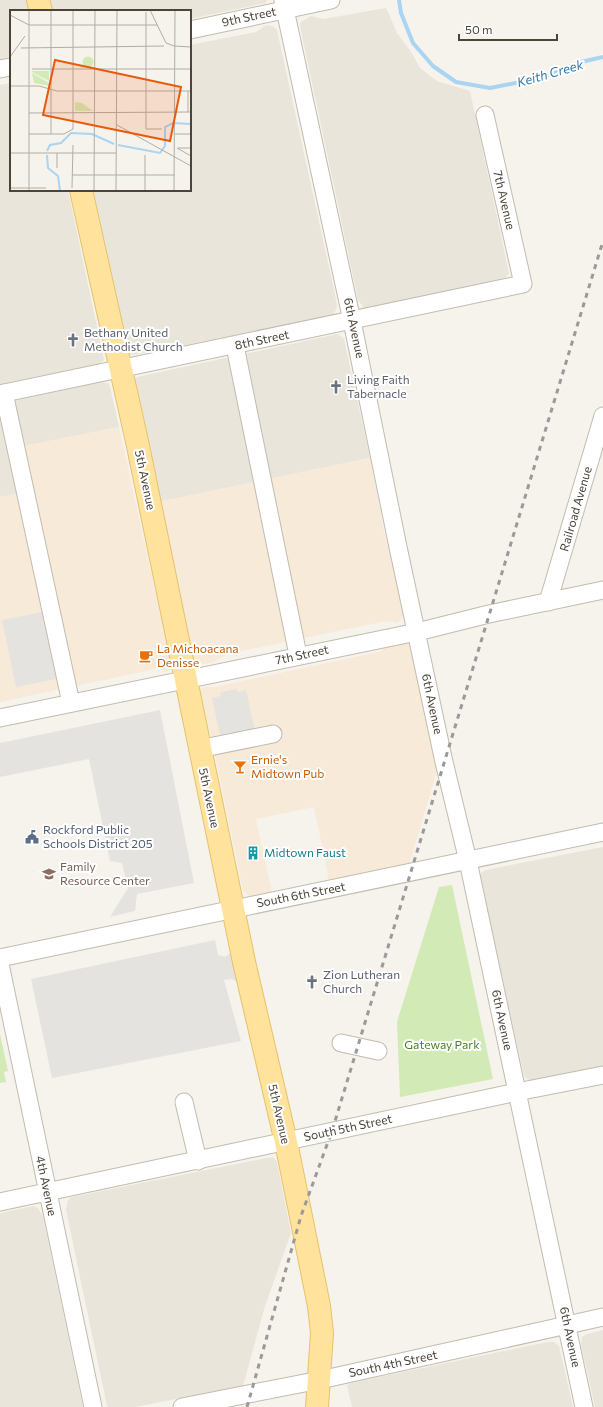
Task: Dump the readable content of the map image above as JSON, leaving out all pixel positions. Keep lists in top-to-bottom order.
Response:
{
  "streets": {
    "main road": ["5th Avenue"],
    "street": [
      "9th Street",
      "7th Avenue",
      "6th Avenue",
      "8th Street",
      "Railroad Avenue",
      "7th Street",
      "South 6th Street",
      "South 5th Street",
      "4th Avenue",
      "South 4th Street"
    ]
  },
  "crossings": [
    ["9th Street", "6th Avenue"],
    ["7th Avenue", "8th Street"],
    ["6th Avenue", "8th Street"],
    ["6th Avenue", "7th Street"],
    ["6th Avenue", "South 6th Street"],
    ["6th Avenue", "South 5th Street"],
    ["6th Avenue", "South 4th Street"],
    ["8th Street", "5th Avenue"],
    ["5th Avenue", "7th Street"],
    ["5th Avenue", "South 6th Street"],
    ["5th Avenue", "South 5th Street"],
    ["5th Avenue", "South 4th Street"],
    ["Railroad Avenue", "7th Street"],
    ["South 5th Street", "4th Avenue"]
  ],
  "water": ["Keith Creek"],
  "parks": ["Gateway Park"],
  "places": {
    "church": ["Bethany United Methodist Church", "Living Faith Tabernacle", "Zion Lutheran Church"],
    "cafe": ["La Michoacana Denisse"],
    "bar": ["Ernie's Midtown Pub"],
    "public building": ["Rockford Public Schools District 205"],
    "building": ["Midtown Faust"],
    "school or university": ["Family Resource Center"]
  },
  "scale_bar": "50 m"
}
